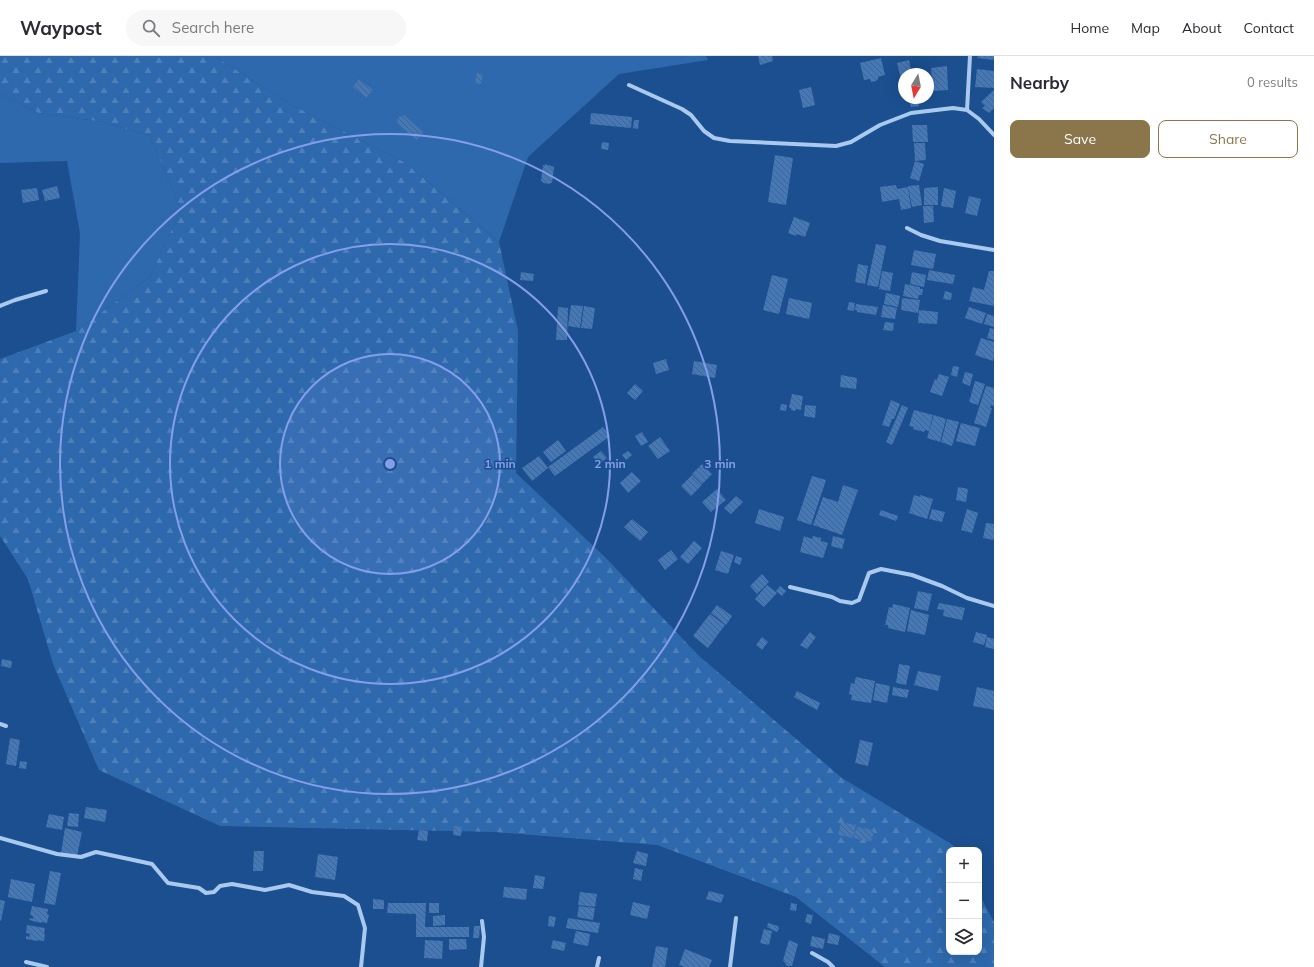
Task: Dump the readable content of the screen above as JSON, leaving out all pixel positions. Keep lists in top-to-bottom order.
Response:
{
  "north": "bottom",
  "page": {
    "header": "Waypost",
    "search": "Search here",
    "nav": [
      "Home",
      "Map",
      "About",
      "Contact"
    ],
    "heading": ["Nearby", "0 results"],
    "buttons": ["Save", "Share"],
    "map_buttons": ["+", "−"]
  },
  "rings": ["1 min", "2 min", "3 min"]
}
